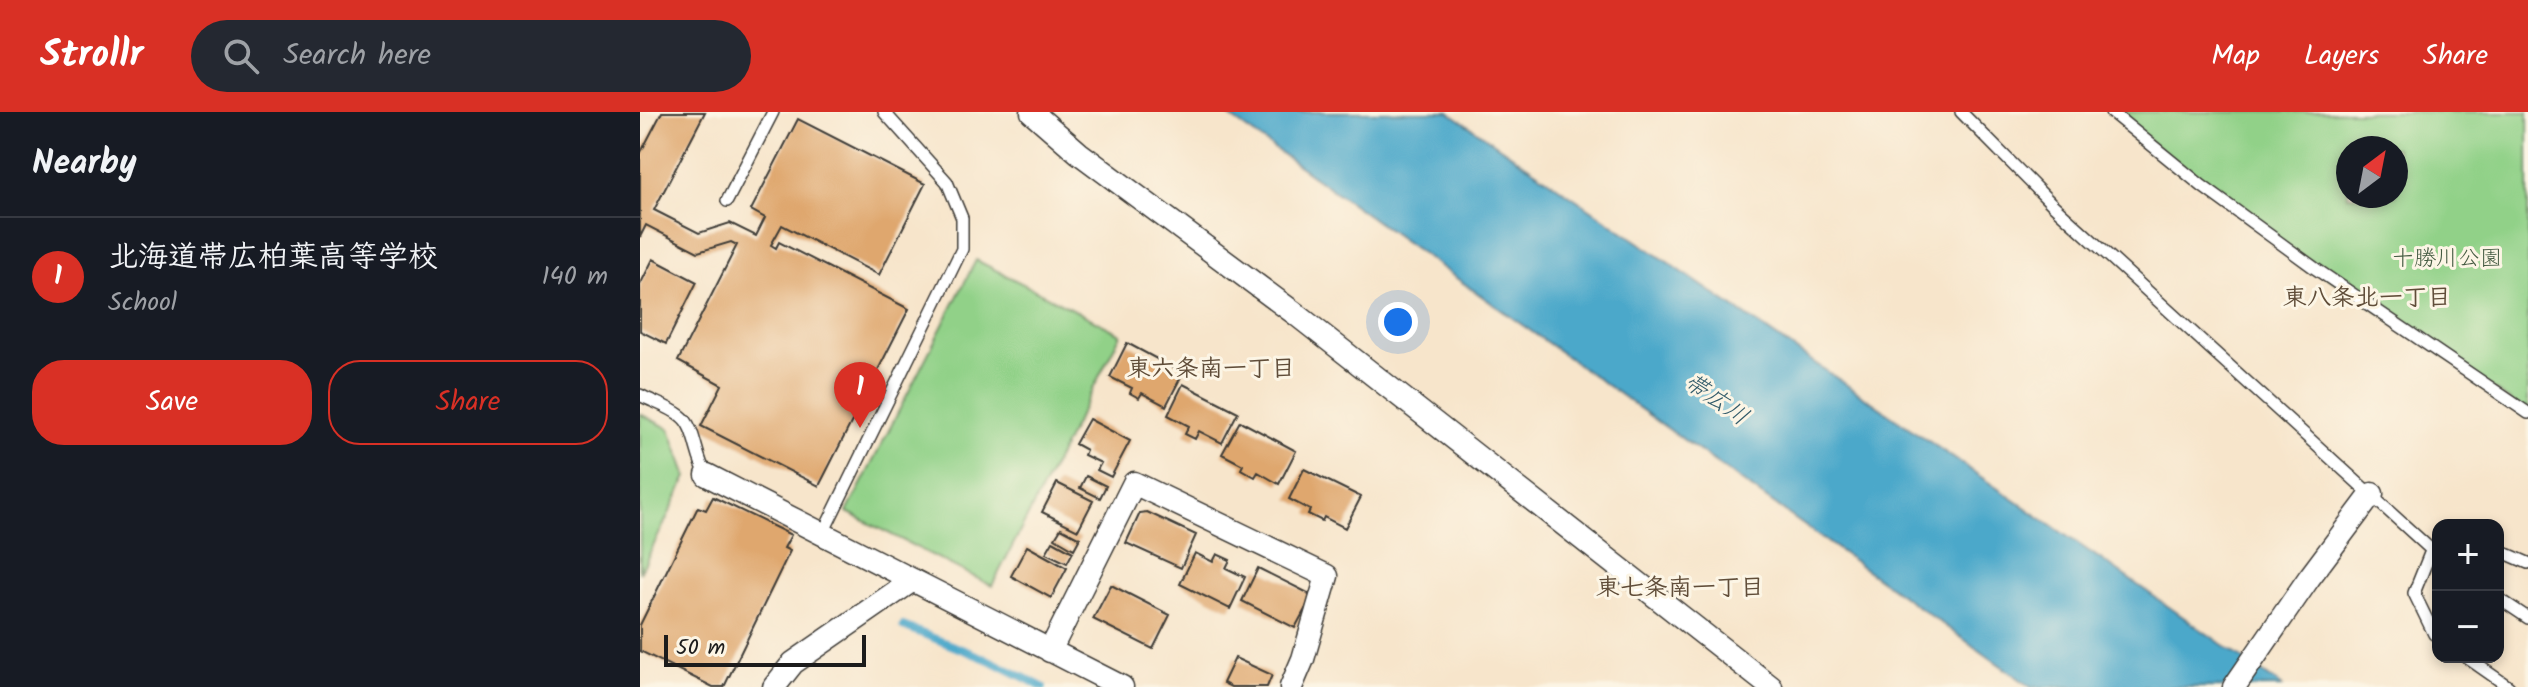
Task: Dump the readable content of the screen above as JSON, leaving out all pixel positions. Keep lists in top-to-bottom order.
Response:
{
  "districts": ["東八条北一丁目", "東六条南一丁目", "東七条南一丁目"],
  "water": ["帯広川"],
  "parks": ["十勝川公園"],
  "scale_bar": "50 m",
  "north": "top right",
  "page": {
    "header": "Strollr",
    "search": "Search here",
    "nav": ["Map", "Layers", "Share"],
    "heading": "Nearby",
    "list": [
      {
        "mark": "1",
        "name": "北海道帯広柏葉高等学校",
        "note": "School",
        "value": "140 m"
      }
    ],
    "buttons": ["Save", "Share"],
    "pins": "1",
    "map_buttons": ["+", "−"],
    "scale": "50 m"
  }
}
